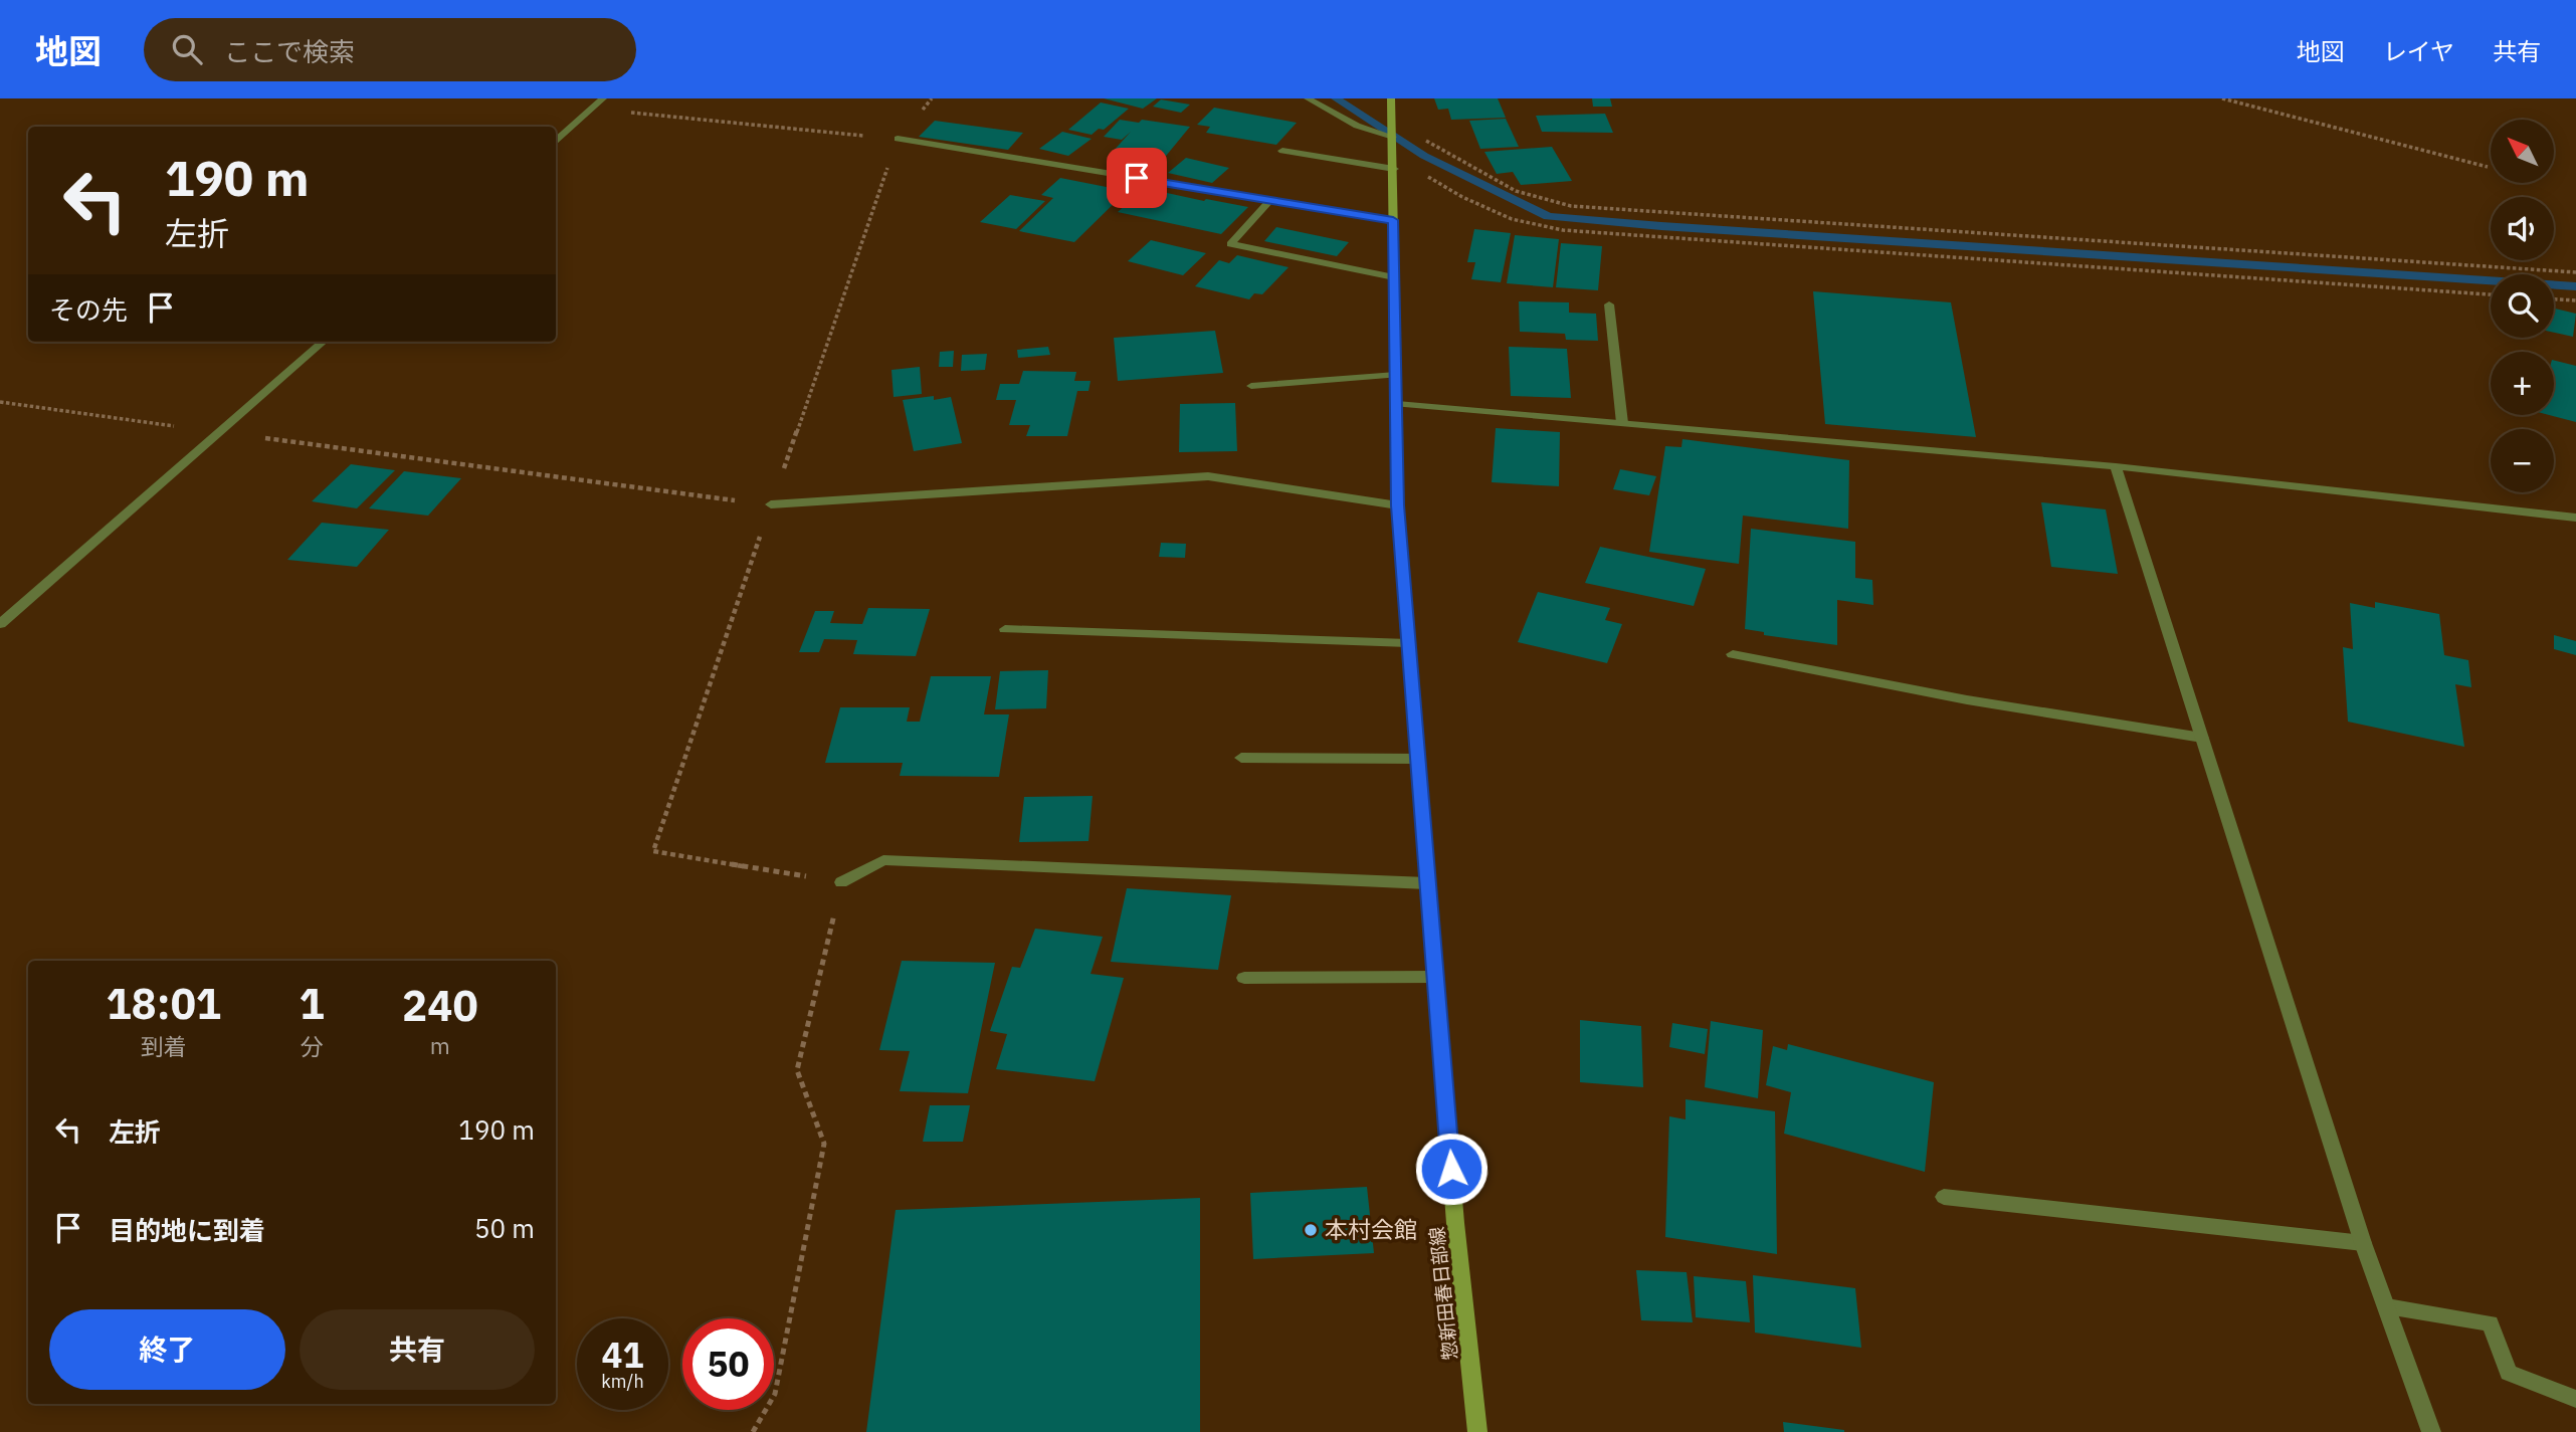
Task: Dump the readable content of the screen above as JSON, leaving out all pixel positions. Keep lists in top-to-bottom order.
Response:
{
  "streets": {
    "main road": ["惣新田春日部線"]
  },
  "places": ["本村会館"],
  "north": "top left",
  "page": {
    "header": "地図",
    "search": "ここで検索",
    "nav": ["地図", "レイヤ", "共有"],
    "map_buttons": ["+", "−"],
    "turn": ["190 m", "左折"],
    "then": "その先",
    "eta": [
      "18:01",
      "到着",
      "1",
      "分",
      "240",
      "m"
    ],
    "list": [
      {
        "name": "左折",
        "value": "190 m"
      },
      {
        "name": "目的地に到着",
        "value": "50 m"
      }
    ],
    "buttons": ["終了", "共有"],
    "speed": "41 km/h",
    "limit": "50"
  }
}
